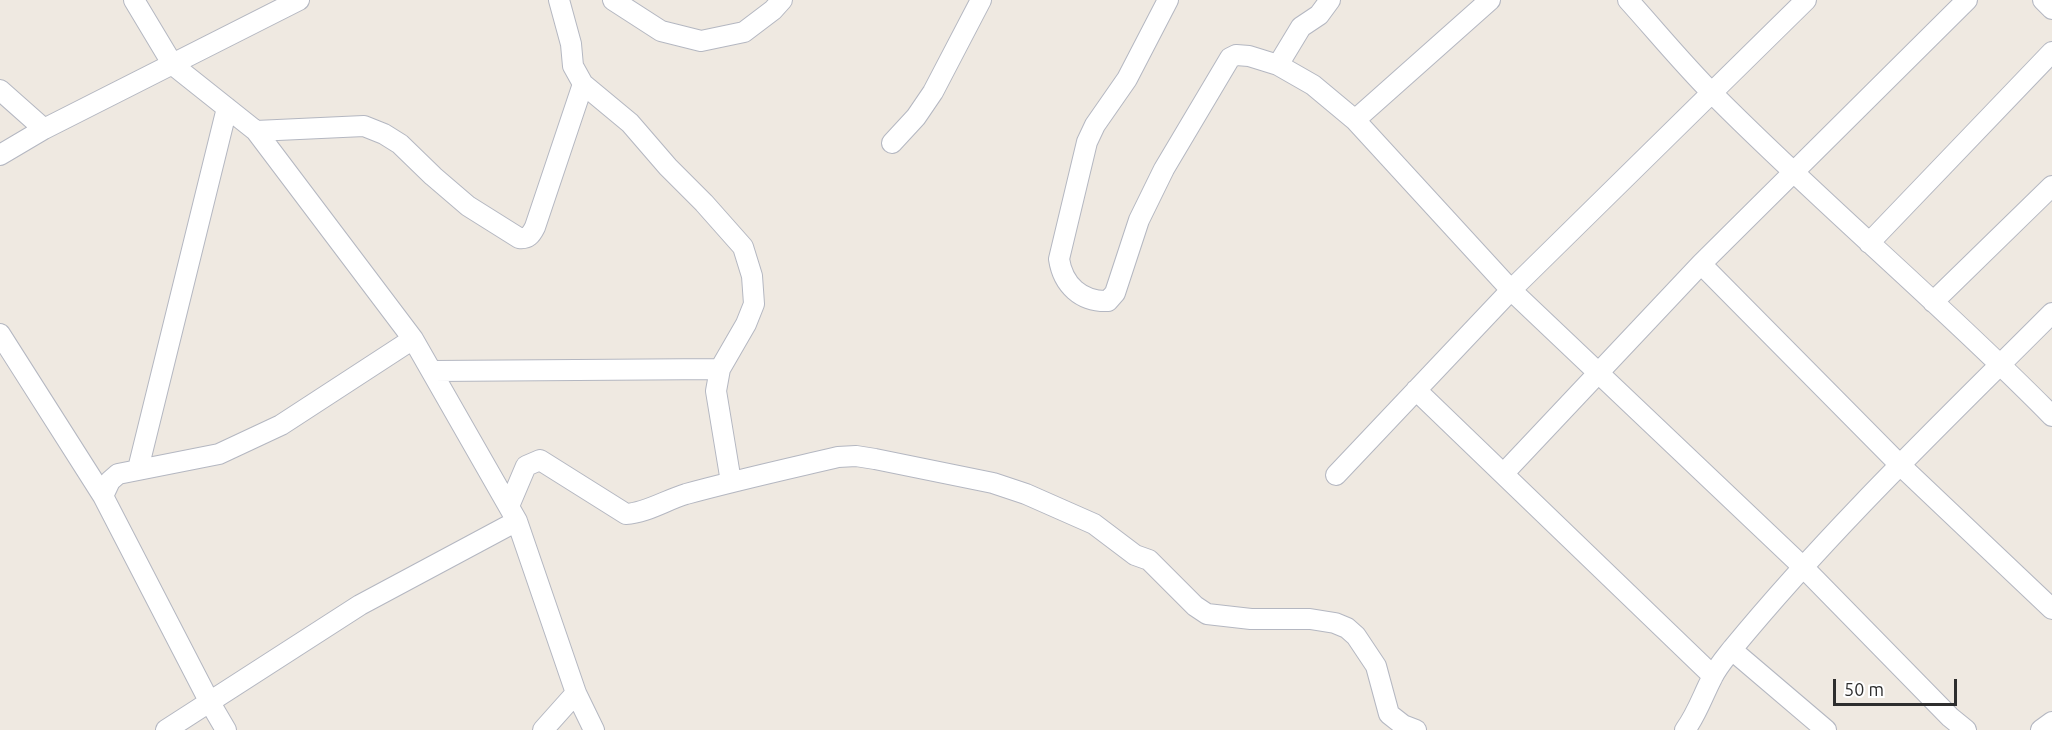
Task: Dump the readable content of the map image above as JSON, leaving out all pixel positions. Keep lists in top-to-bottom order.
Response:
{
  "scale_bar": "50 m"
}
